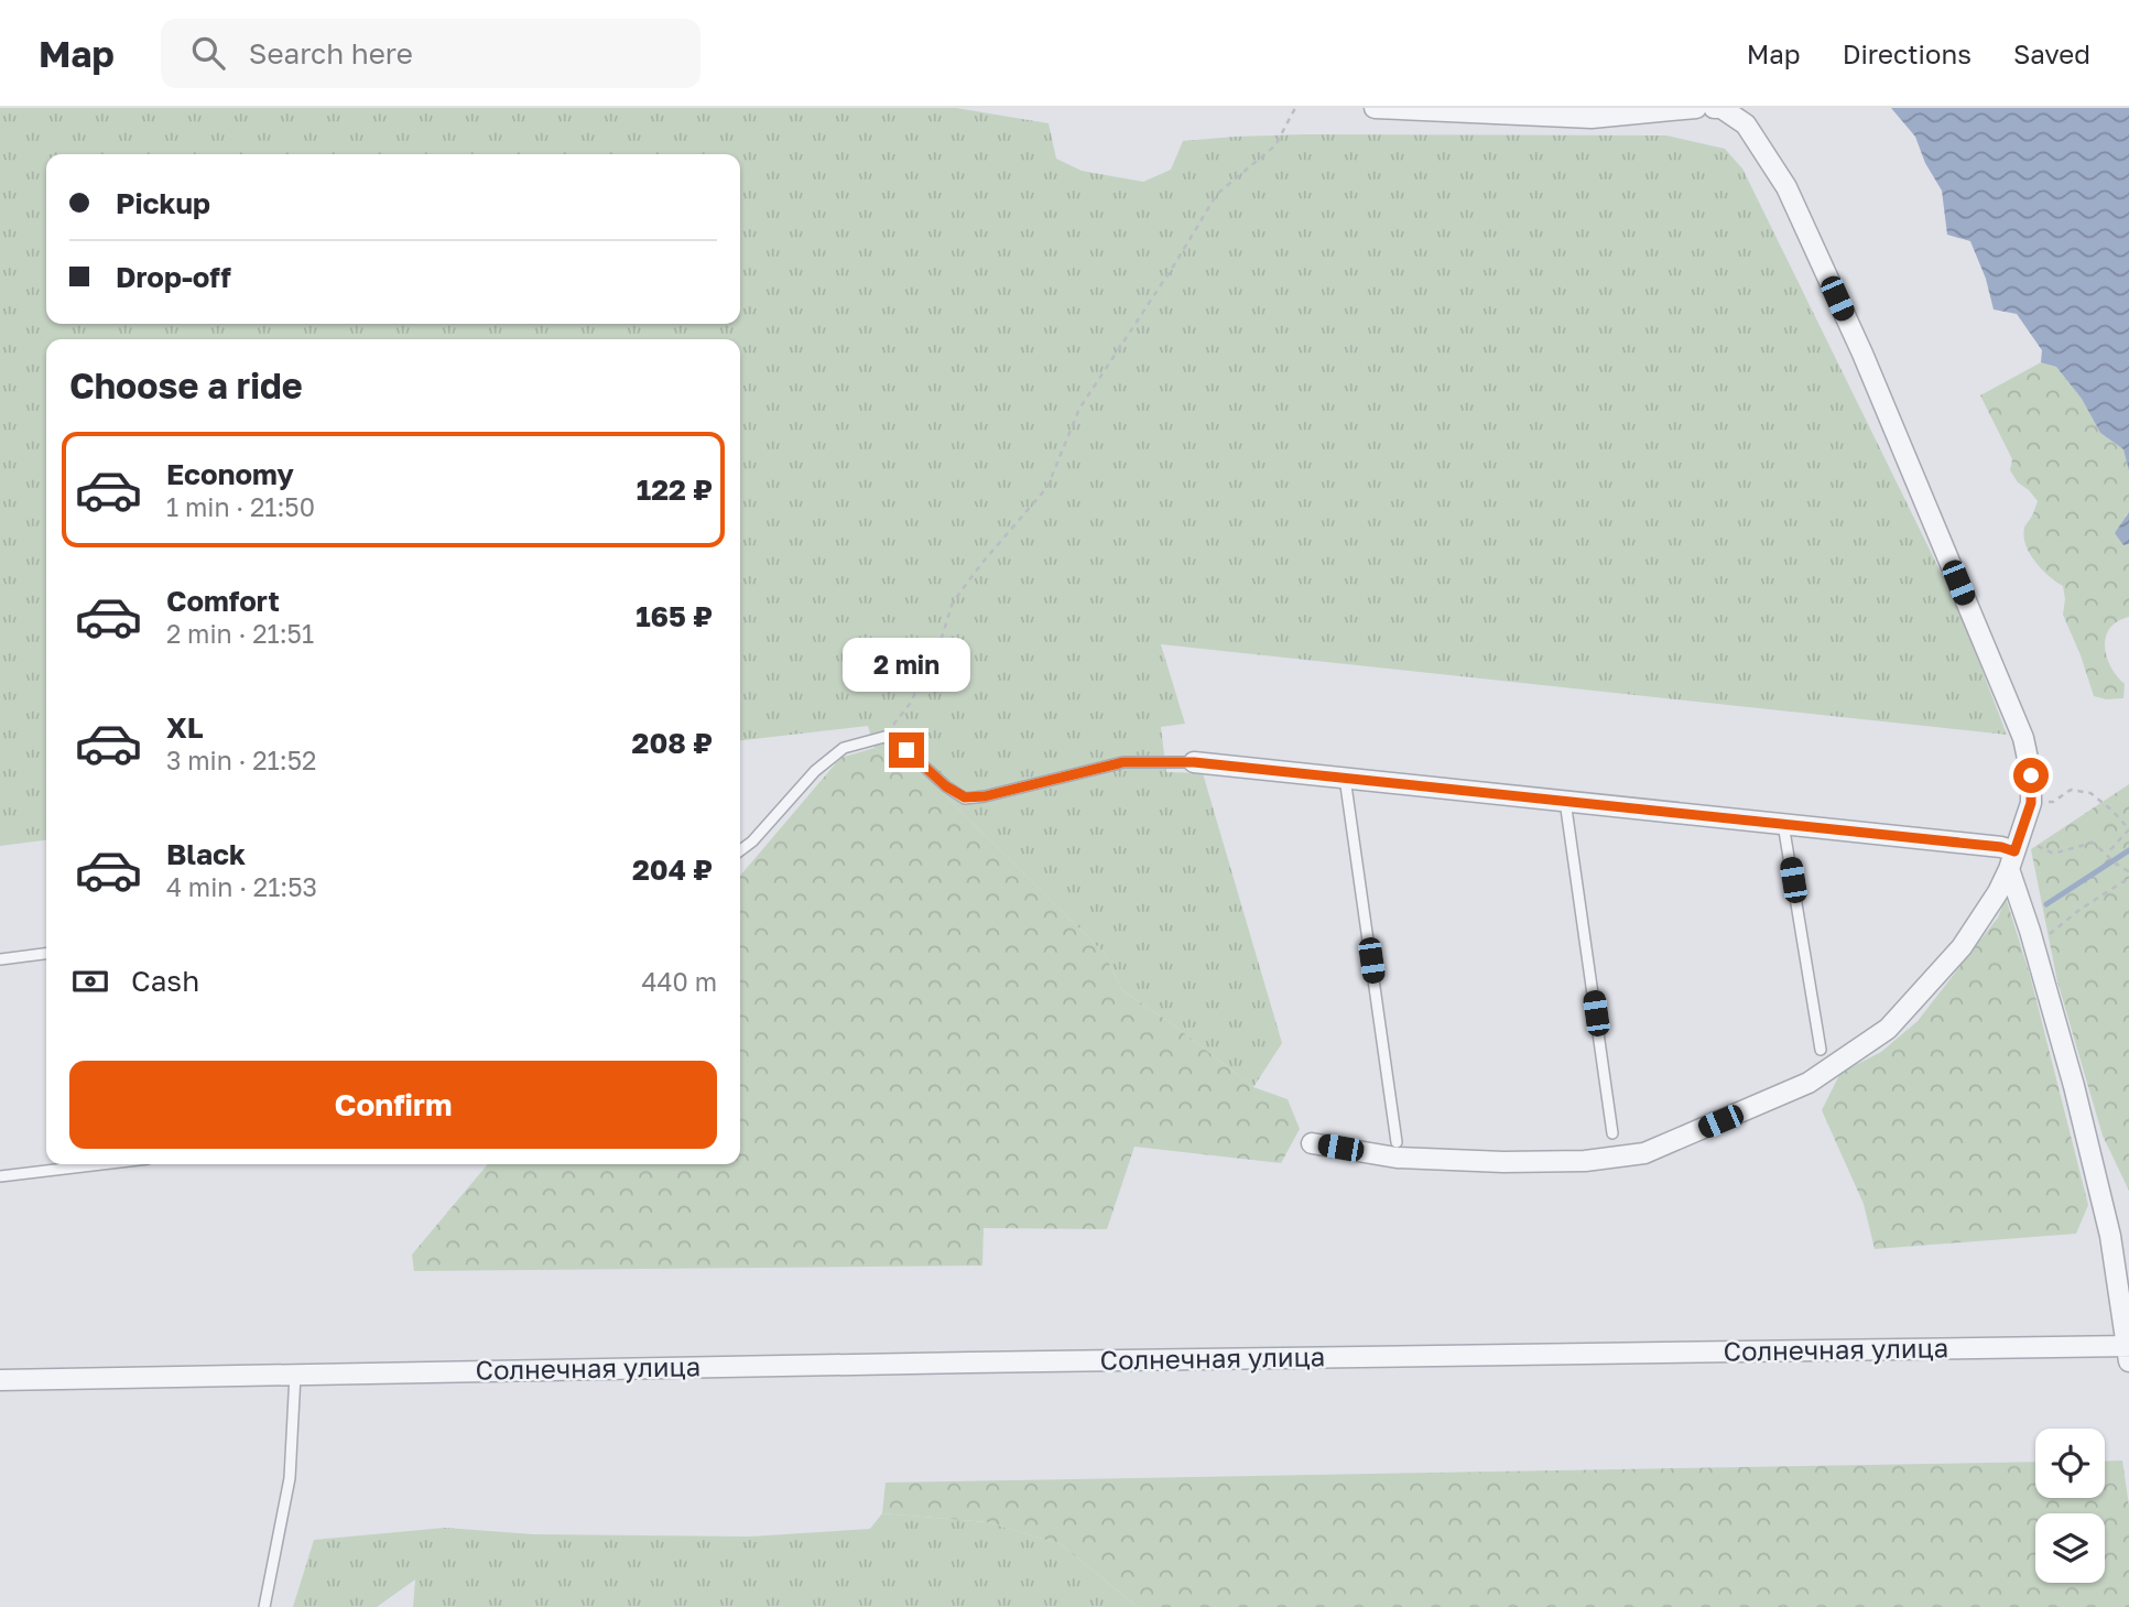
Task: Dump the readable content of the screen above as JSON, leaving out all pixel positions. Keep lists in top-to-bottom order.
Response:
{
  "streets": {
    "street": ["Солнечная улица"]
  },
  "page": {
    "header": "Map",
    "search": "Search here",
    "nav": ["Map", "Directions", "Saved"],
    "banner": ["Pickup", "Drop-off"],
    "heading": "Choose a ride",
    "list": [
      {
        "name": "Economy",
        "note": "1 min · 21:50",
        "value": "122 ₽"
      },
      {
        "name": "Comfort",
        "note": "2 min · 21:51",
        "value": "165 ₽"
      },
      {
        "name": "XL",
        "note": "3 min · 21:52",
        "value": "208 ₽"
      },
      {
        "name": "Black",
        "note": "4 min · 21:53",
        "value": "204 ₽"
      }
    ],
    "bubble": "2 min",
    "pay": ["Cash", "440 m"],
    "buttons": "Confirm"
  }
}
